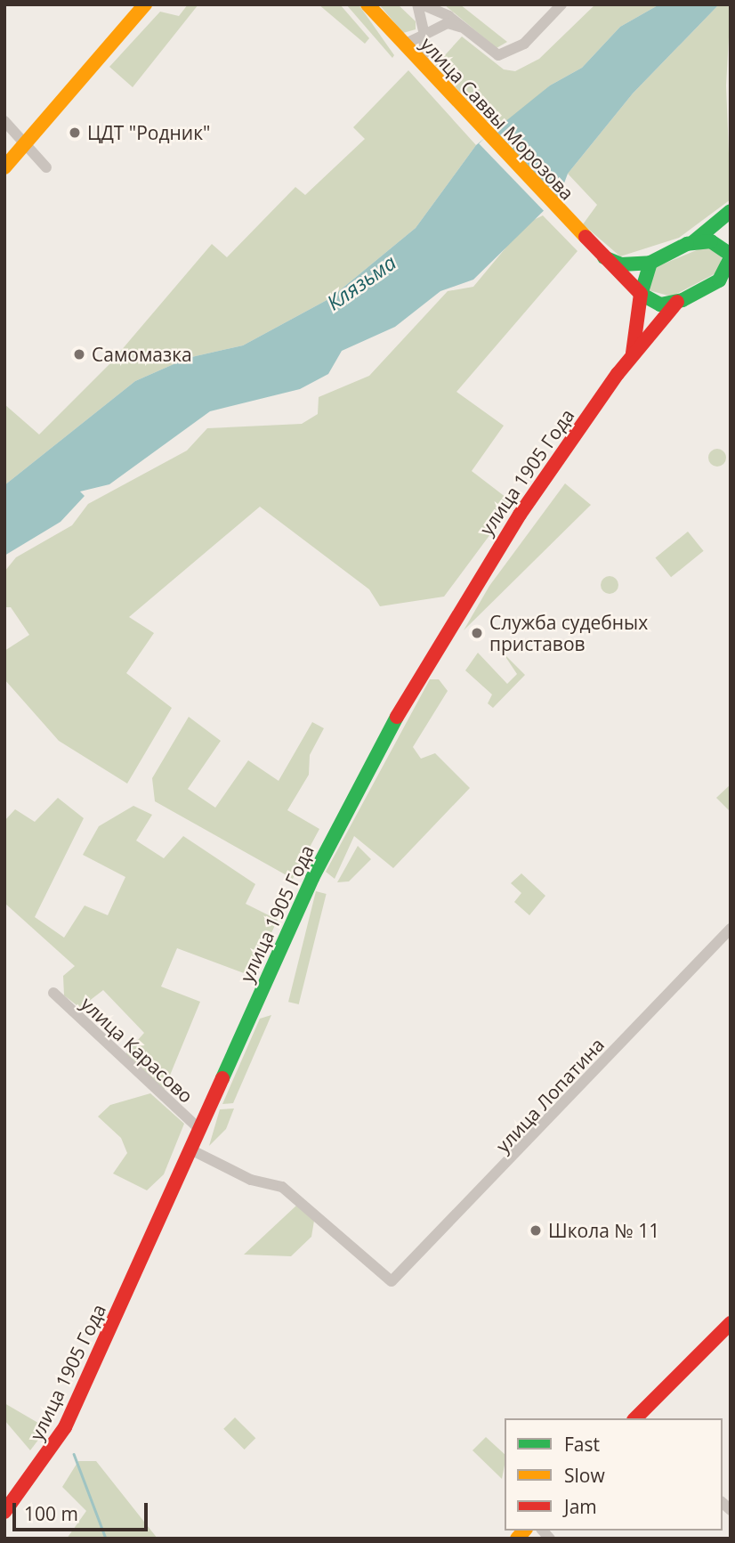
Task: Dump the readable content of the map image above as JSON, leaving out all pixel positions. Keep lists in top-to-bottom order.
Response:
{
  "streets": {
    "street": [
      "улица Саввы Морозова",
      "улица 1905 Года",
      "улица Карасово",
      "улица Лопатина"
    ]
  },
  "crossings": [
    ["улица 1905 Года", "улица Карасово"],
    ["улица 1905 Года", "улица Лопатина"]
  ],
  "water": ["Клязьма"],
  "places": [
    "ЦДТ \"Родник\"",
    "Самомазка",
    "Служба судебных приставов",
    "Школа № 11"
  ],
  "legend": ["Fast", "Slow", "Jam"],
  "scale_bar": "100 m"
}
